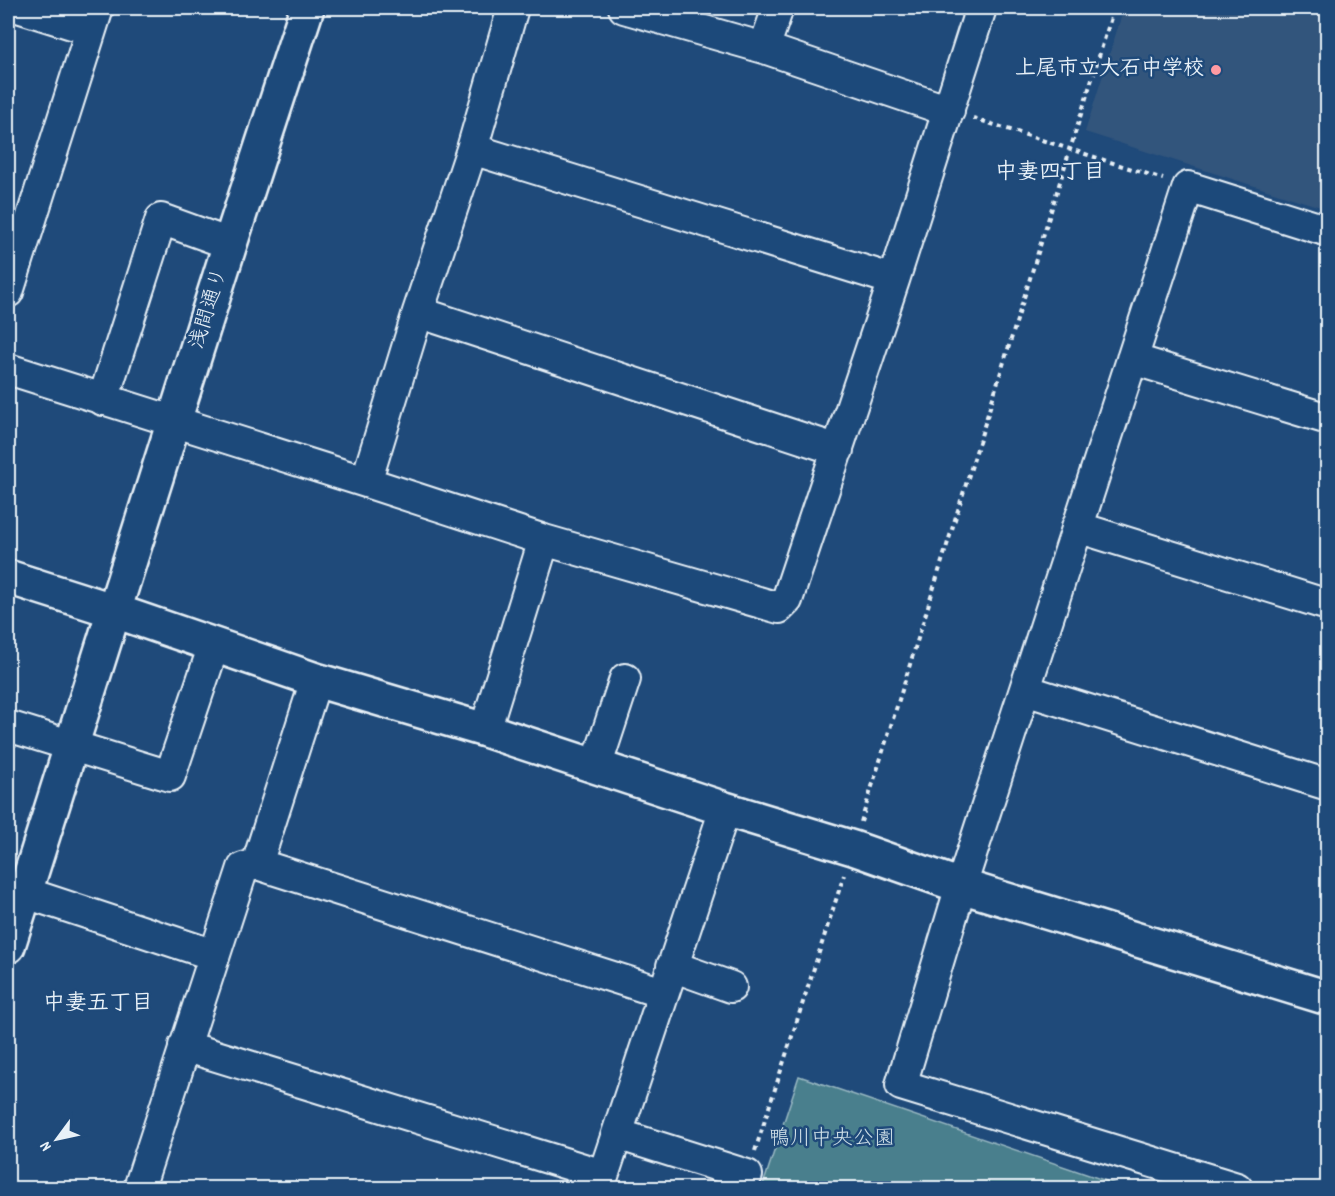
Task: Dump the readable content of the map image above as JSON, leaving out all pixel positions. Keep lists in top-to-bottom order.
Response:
{
  "streets": {
    "street": ["浅間通り"]
  },
  "districts": ["中妻四丁目", "中妻五丁目"],
  "parks": ["鴨川中央公園"],
  "places": ["上尾市立大石中学校"],
  "north": "bottom left"
}
